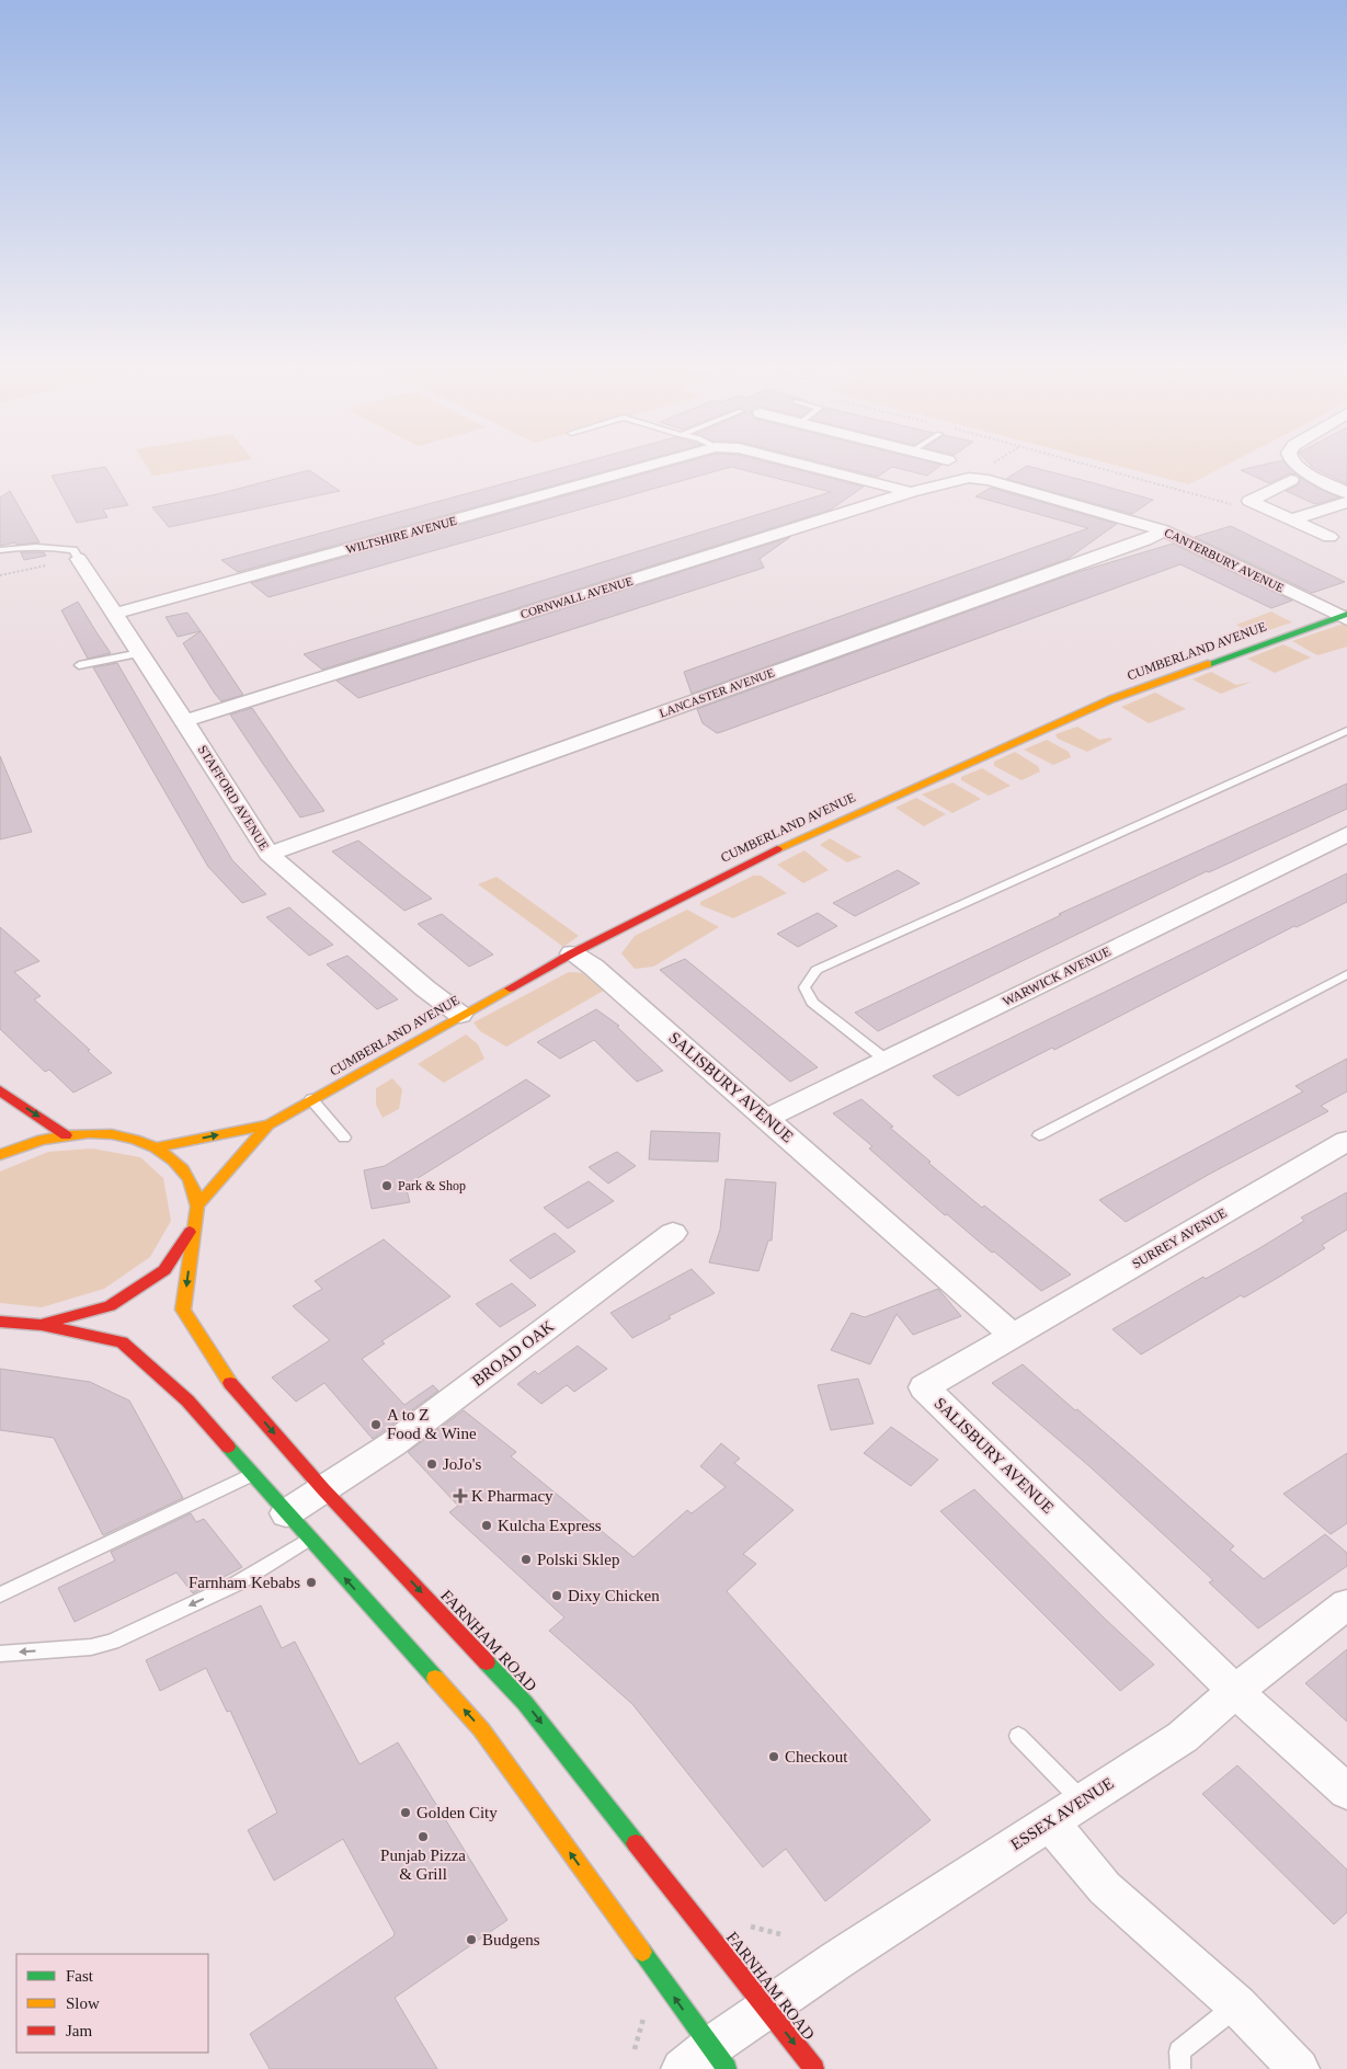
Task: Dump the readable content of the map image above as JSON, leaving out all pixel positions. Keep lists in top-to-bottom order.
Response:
{
  "streets": {
    "main road": ["CUMBERLAND AVENUE", "FARNHAM ROAD"],
    "street": [
      "WILTSHIRE AVENUE",
      "CANTERBURY AVENUE",
      "CORNWALL AVENUE",
      "LANCASTER AVENUE",
      "STAFFORD AVENUE",
      "WARWICK AVENUE",
      "SALISBURY AVENUE",
      "SURREY AVENUE",
      "BROAD OAK",
      "ESSEX AVENUE"
    ]
  },
  "crossings": [
    ["WILTSHIRE AVENUE", "CORNWALL AVENUE"],
    ["WILTSHIRE AVENUE", "STAFFORD AVENUE"],
    ["CANTERBURY AVENUE", "CORNWALL AVENUE"],
    ["CANTERBURY AVENUE", "CUMBERLAND AVENUE"],
    ["CANTERBURY AVENUE", "LANCASTER AVENUE"],
    ["CORNWALL AVENUE", "STAFFORD AVENUE"],
    ["CUMBERLAND AVENUE", "STAFFORD AVENUE"],
    ["CUMBERLAND AVENUE", "SALISBURY AVENUE"],
    ["CUMBERLAND AVENUE", "FARNHAM ROAD"],
    ["LANCASTER AVENUE", "STAFFORD AVENUE"],
    ["WARWICK AVENUE", "SALISBURY AVENUE"],
    ["SALISBURY AVENUE", "SURREY AVENUE"],
    ["SALISBURY AVENUE", "ESSEX AVENUE"],
    ["BROAD OAK", "FARNHAM ROAD"],
    ["FARNHAM ROAD", "ESSEX AVENUE"]
  ],
  "places": {
    "other": [
      "Park & Shop",
      "A to Z Food & Wine",
      "JoJo's",
      "Kulcha Express",
      "Polski Sklep",
      "Farnham Kebabs",
      "Dixy Chicken",
      "Checkout",
      "Golden City",
      "Punjab Pizza & Grill",
      "Budgens"
    ],
    "health": ["K Pharmacy"]
  },
  "legend": ["Fast", "Slow", "Jam"]
}
